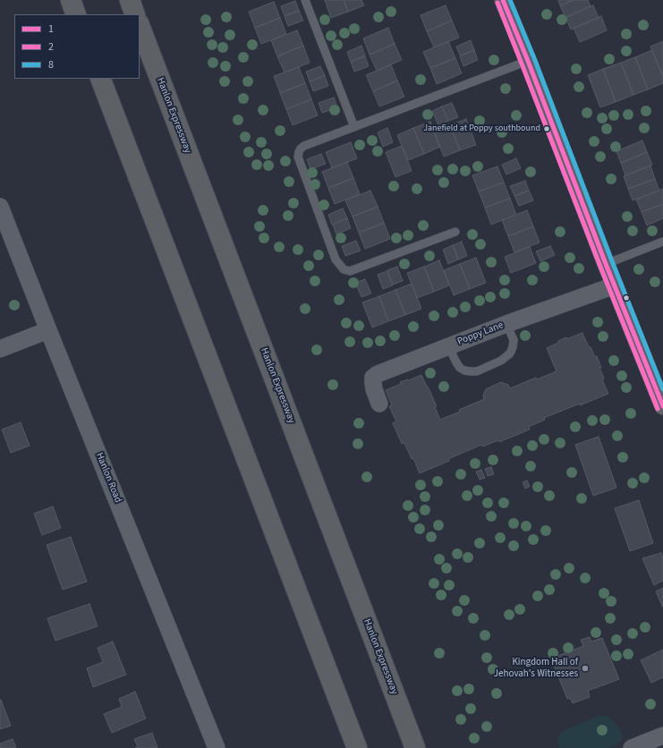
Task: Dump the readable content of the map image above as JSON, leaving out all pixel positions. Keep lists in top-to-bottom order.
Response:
{
  "streets": {
    "highway": ["Hanlon Expressway"],
    "street": ["Poppy Lane", "Hanlon Road"]
  },
  "places": ["Janefield at Poppy southbound", "Kingdom Hall of Jehovah's Witnesses"],
  "lines": ["transit line 1", "transit line 8", "transit line 2"],
  "legend": ["1", "2", "8"]
}
